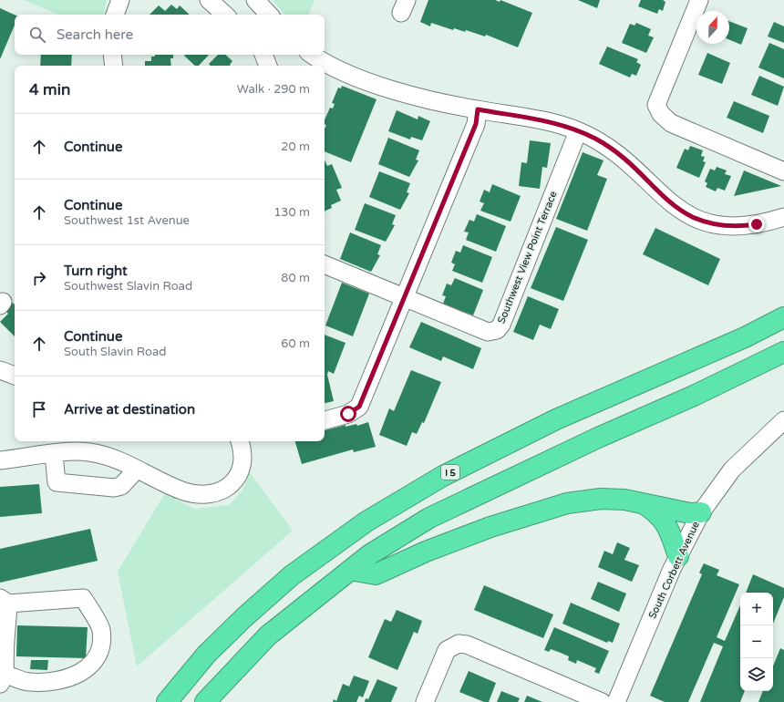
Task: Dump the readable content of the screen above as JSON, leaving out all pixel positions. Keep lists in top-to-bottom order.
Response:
{
  "streets": {
    "highway": ["I 5"],
    "street": ["Southwest View Point Terrace", "South Corbett Avenue"]
  },
  "north": "top",
  "page": {
    "search": "Search here",
    "heading": ["4 min", "Walk · 290 m"],
    "list": [
      ["Continue", "20 m"],
      ["Continue", "Southwest 1st Avenue", "130 m"],
      ["Turn right", "Southwest Slavin Road", "80 m"],
      ["Continue", "South Slavin Road", "60 m"],
      "Arrive at destination"
    ],
    "map_buttons": ["+", "−"]
  }
}
